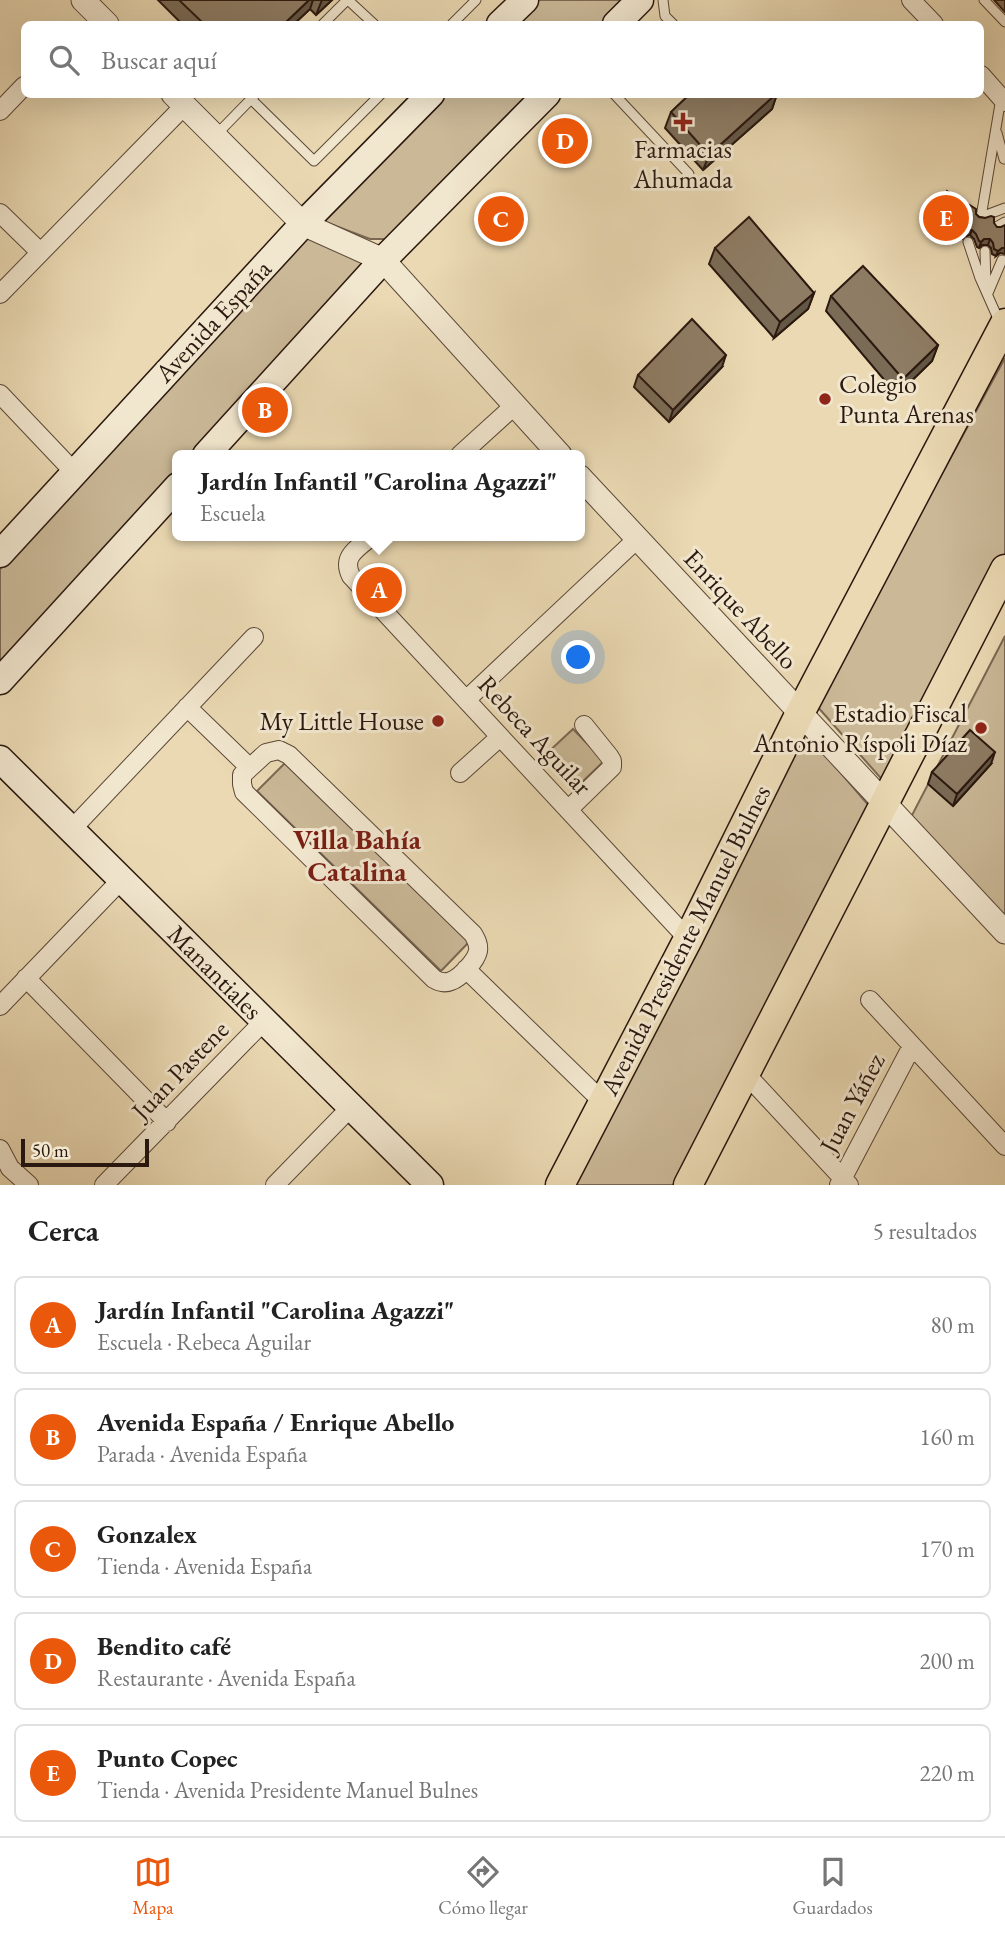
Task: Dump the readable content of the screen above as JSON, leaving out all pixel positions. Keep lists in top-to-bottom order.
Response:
{
  "streets": {
    "main road": ["Avenida España", "Avenida Presidente Manuel Bulnes", "Manantiales"],
    "street": [
      "Enrique Abello",
      "Rebeca Aguilar",
      "Juan Pastene",
      "Juan Yáñez"
    ]
  },
  "crossings": [
    ["Enrique Abello", "Avenida Presidente Manuel Bulnes"],
    ["Rebeca Aguilar", "Avenida Presidente Manuel Bulnes"],
    ["Manantiales", "Juan Pastene"]
  ],
  "districts": ["Villa Bahía Catalina"],
  "places": {
    "health": ["Farmacias Ahumada"],
    "other": ["Colegio Punta Arenas", "My Little House", "Estadio Fiscal Antonio Ríspoli Díaz"]
  },
  "scale_bar": "50 m",
  "page": {
    "search": "Buscar aquí",
    "pins": [
      "D",
      "E",
      "C",
      "B",
      "A"
    ],
    "popup": ["Jardín Infantil \"Carolina Agazzi\"", "Escuela"],
    "scale": "50 m",
    "heading": ["Cerca", "5 resultados"],
    "list": [
      {
        "mark": "A",
        "name": "Jardín Infantil \"Carolina Agazzi\"",
        "note": "Escuela · Rebeca Aguilar",
        "value": "80 m"
      },
      {
        "mark": "B",
        "name": "Avenida España / Enrique Abello",
        "note": "Parada · Avenida España",
        "value": "160 m"
      },
      {
        "mark": "C",
        "name": "Gonzalex",
        "note": "Tienda · Avenida España",
        "value": "170 m"
      },
      {
        "mark": "D",
        "name": "Bendito café",
        "note": "Restaurante · Avenida España",
        "value": "200 m"
      },
      {
        "mark": "E",
        "name": "Punto Copec",
        "note": "Tienda · Avenida Presidente Manuel Bulnes",
        "value": "220 m"
      }
    ],
    "nav": ["Mapa", "Cómo llegar", "Guardados"]
  }
}
